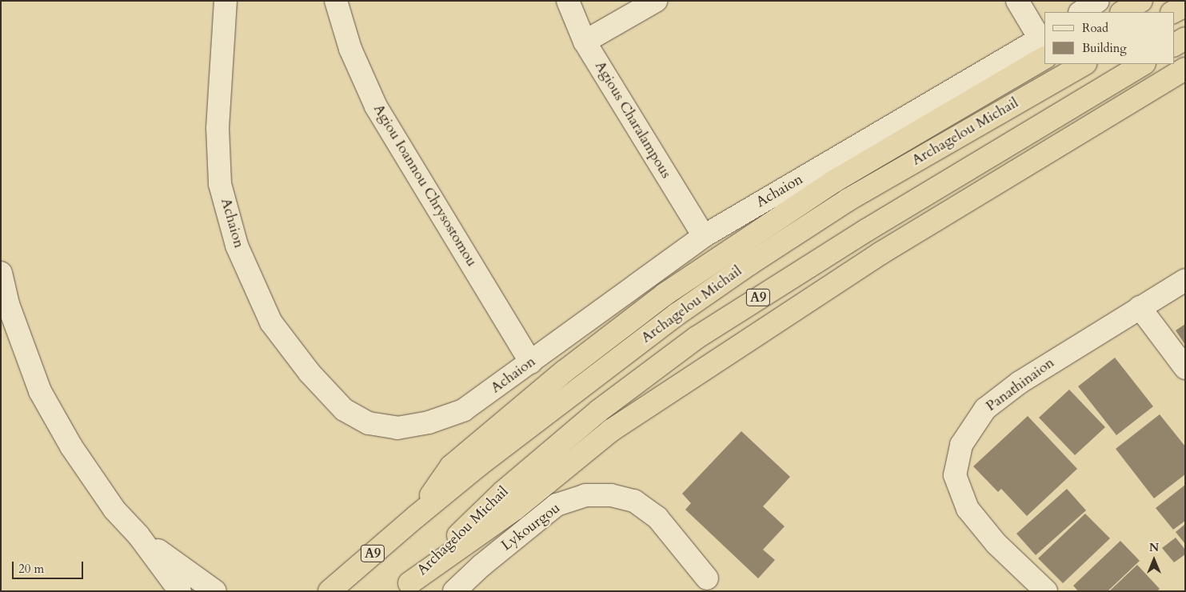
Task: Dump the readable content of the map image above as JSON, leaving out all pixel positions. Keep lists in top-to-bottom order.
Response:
{
  "streets": {
    "highway": ["Archagelou Michail", "A9"],
    "street": [
      "Agious Charalampous",
      "Agiou Ioannou Chrysostomou",
      "Achaion",
      "Panathinaion",
      "Lykourgou"
    ]
  },
  "crossings": [
    ["Agious Charalampous", "Achaion"],
    ["Agiou Ioannou Chrysostomou", "Achaion"]
  ],
  "legend": ["Road", "Building"],
  "scale_bar": "20 m",
  "north": "top"
}
